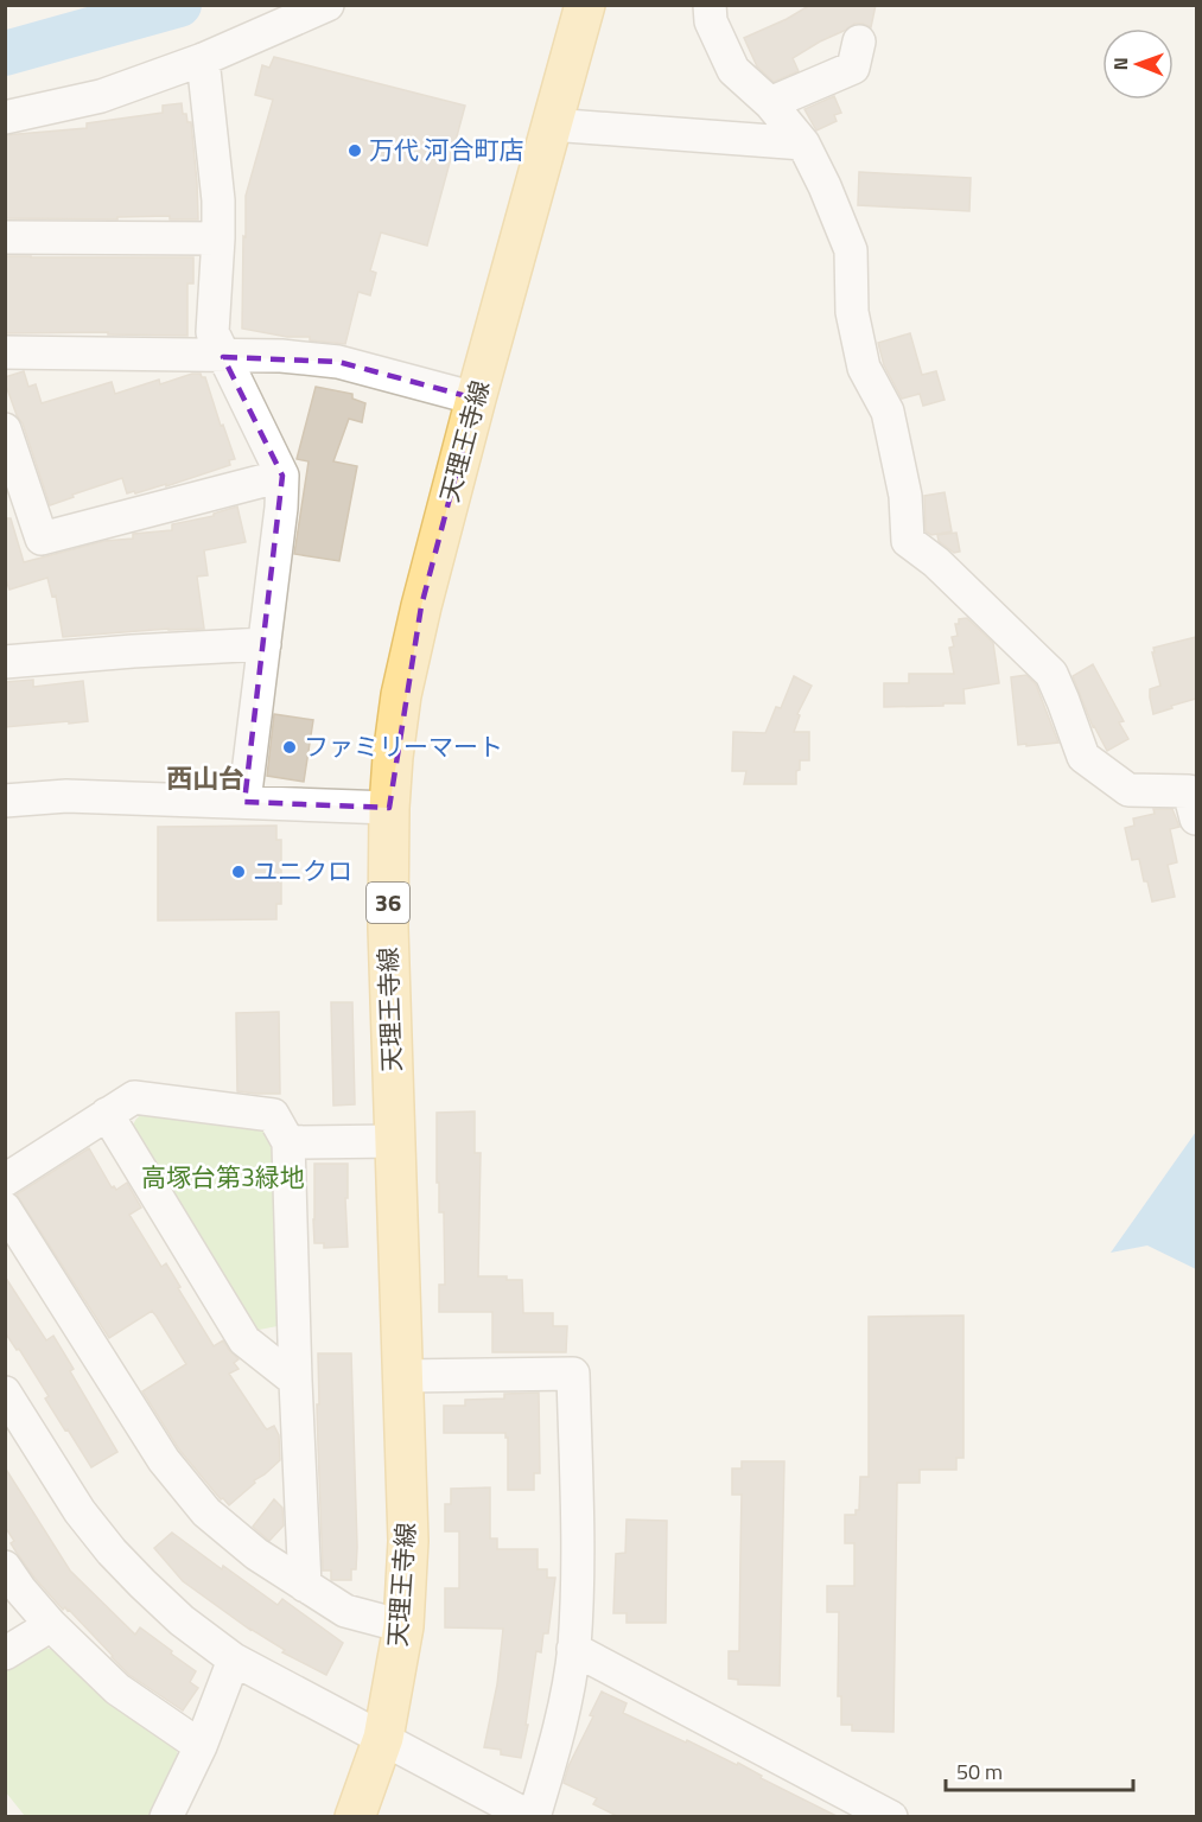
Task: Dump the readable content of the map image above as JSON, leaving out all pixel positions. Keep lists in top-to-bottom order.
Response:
{
  "streets": {
    "main road": ["天理王寺線", "36"]
  },
  "districts": ["西山台"],
  "parks": ["高塚台第3緑地"],
  "places": ["万代 河合町店", "ファミリーマート", "ユニクロ"],
  "scale_bar": "50 m",
  "north": "left"
}
